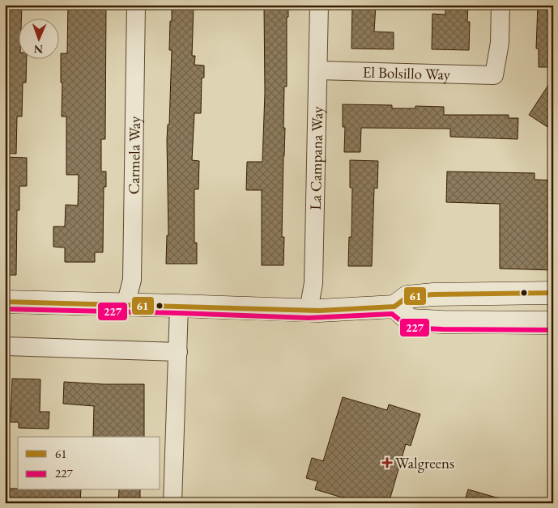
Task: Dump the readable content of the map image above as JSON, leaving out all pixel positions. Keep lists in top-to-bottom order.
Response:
{
  "streets": {
    "street": ["El Bolsillo Way", "Carmela Way", "La Campana Way"]
  },
  "crossings": [
    ["El Bolsillo Way", "La Campana Way"]
  ],
  "places": {
    "health": ["Walgreens"]
  },
  "lines": ["transit line 61", "transit line 227"],
  "legend": ["61", "227"],
  "north": "bottom"
}
